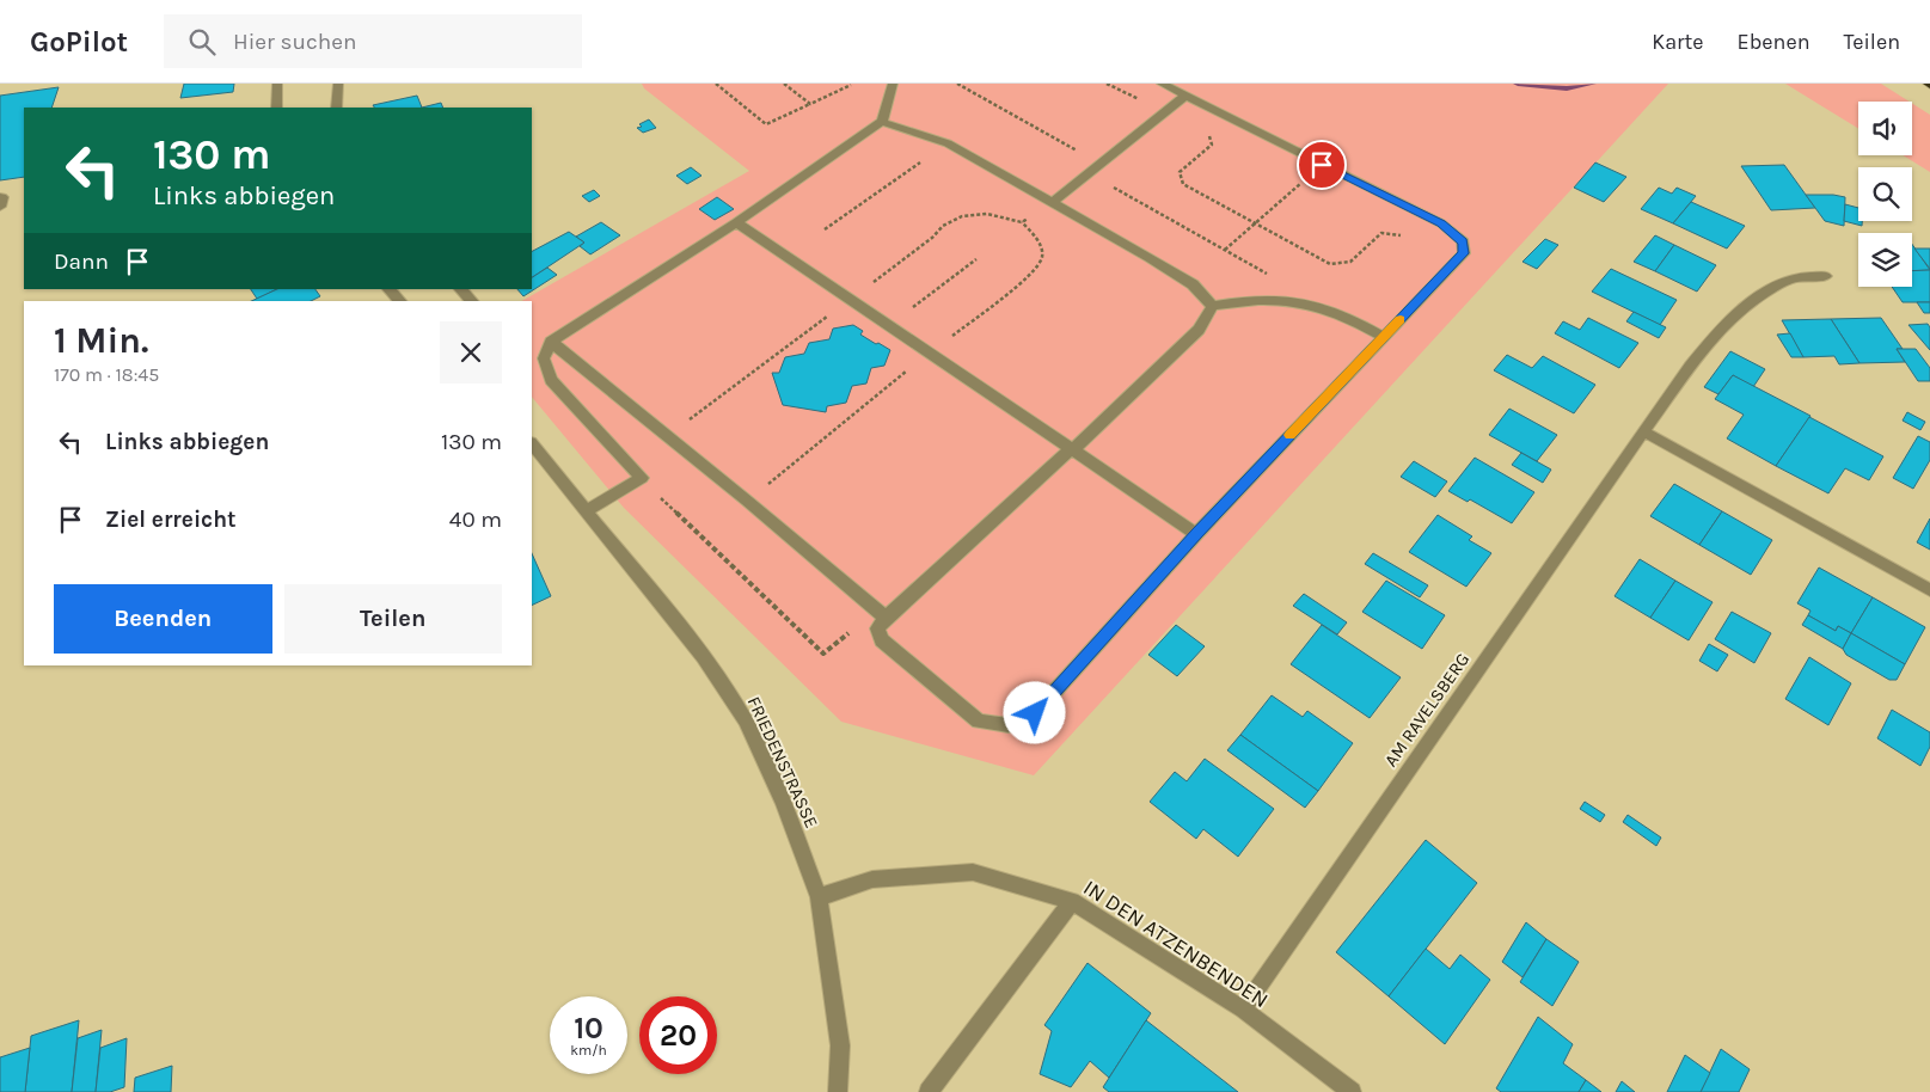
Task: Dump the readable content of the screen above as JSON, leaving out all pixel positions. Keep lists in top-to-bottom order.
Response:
{
  "streets": {
    "street": ["AM RAVELSBERG", "FRIEDENSTRASSE", "IN DEN ATZENBENDEN"]
  },
  "crossings": [
    ["AM RAVELSBERG", "IN DEN ATZENBENDEN"],
    ["FRIEDENSTRASSE", "IN DEN ATZENBENDEN"]
  ],
  "page": {
    "header": "GoPilot",
    "search": "Hier suchen",
    "nav": ["Karte", "Ebenen", "Teilen"],
    "turn": ["130 m", "Links abbiegen"],
    "then": "Dann",
    "heading": ["1 Min.", "170 m · 18:45"],
    "list": [
      {
        "name": "Links abbiegen",
        "value": "130 m"
      },
      {
        "name": "Ziel erreicht",
        "value": "40 m"
      }
    ],
    "buttons": ["Beenden", "Teilen"],
    "speed": "10 km/h",
    "limit": "20"
  }
}
